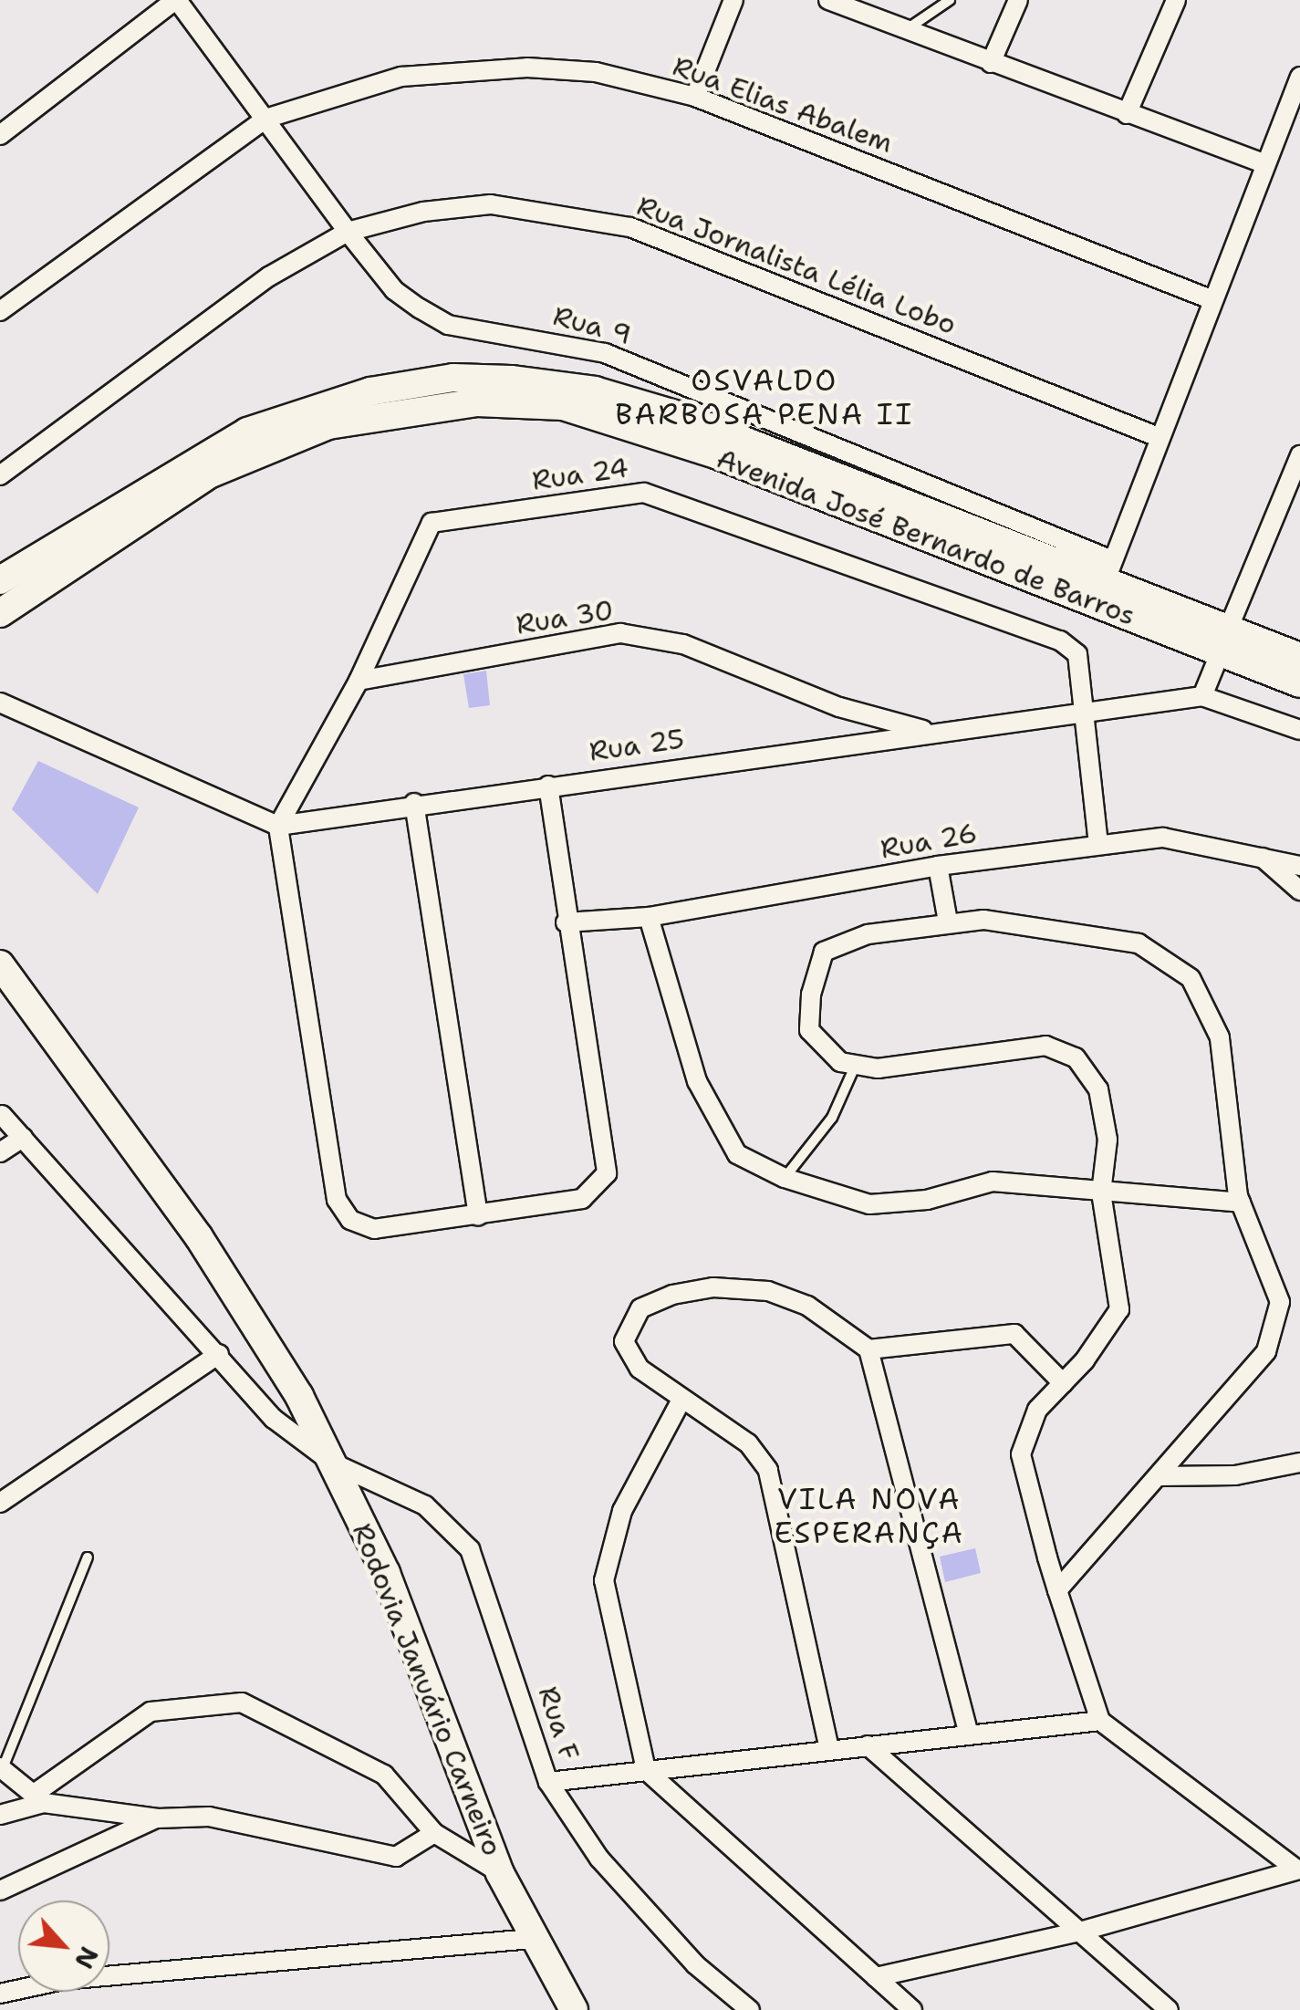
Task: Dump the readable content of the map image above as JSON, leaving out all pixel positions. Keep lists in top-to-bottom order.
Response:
{
  "streets": {
    "main road": ["Avenida José Bernardo de Barros", "Rodovia Januário Carneiro"],
    "street": [
      "Rua Elias Abalem",
      "Rua Jornalista Lélia Lobo",
      "Rua 9",
      "Rua 24",
      "Rua 30",
      "Rua 25",
      "Rua 26",
      "Rua F"
    ]
  },
  "crossings": [
    ["Rua Elias Abalem", "Rua 9"],
    ["Rua Jornalista Lélia Lobo", "Rua 9"],
    ["Rua 9", "Avenida José Bernardo de Barros"],
    ["Rua 24", "Rua 30"],
    ["Rua 24", "Rua 25"],
    ["Rua 24", "Rua 26"],
    ["Rua 30", "Rua 25"],
    ["Rodovia Januário Carneiro", "Rua F"]
  ],
  "districts": ["OSVALDO BARBOSA PENA II", "VILA NOVA ESPERANÇA"],
  "north": "bottom right"
}
